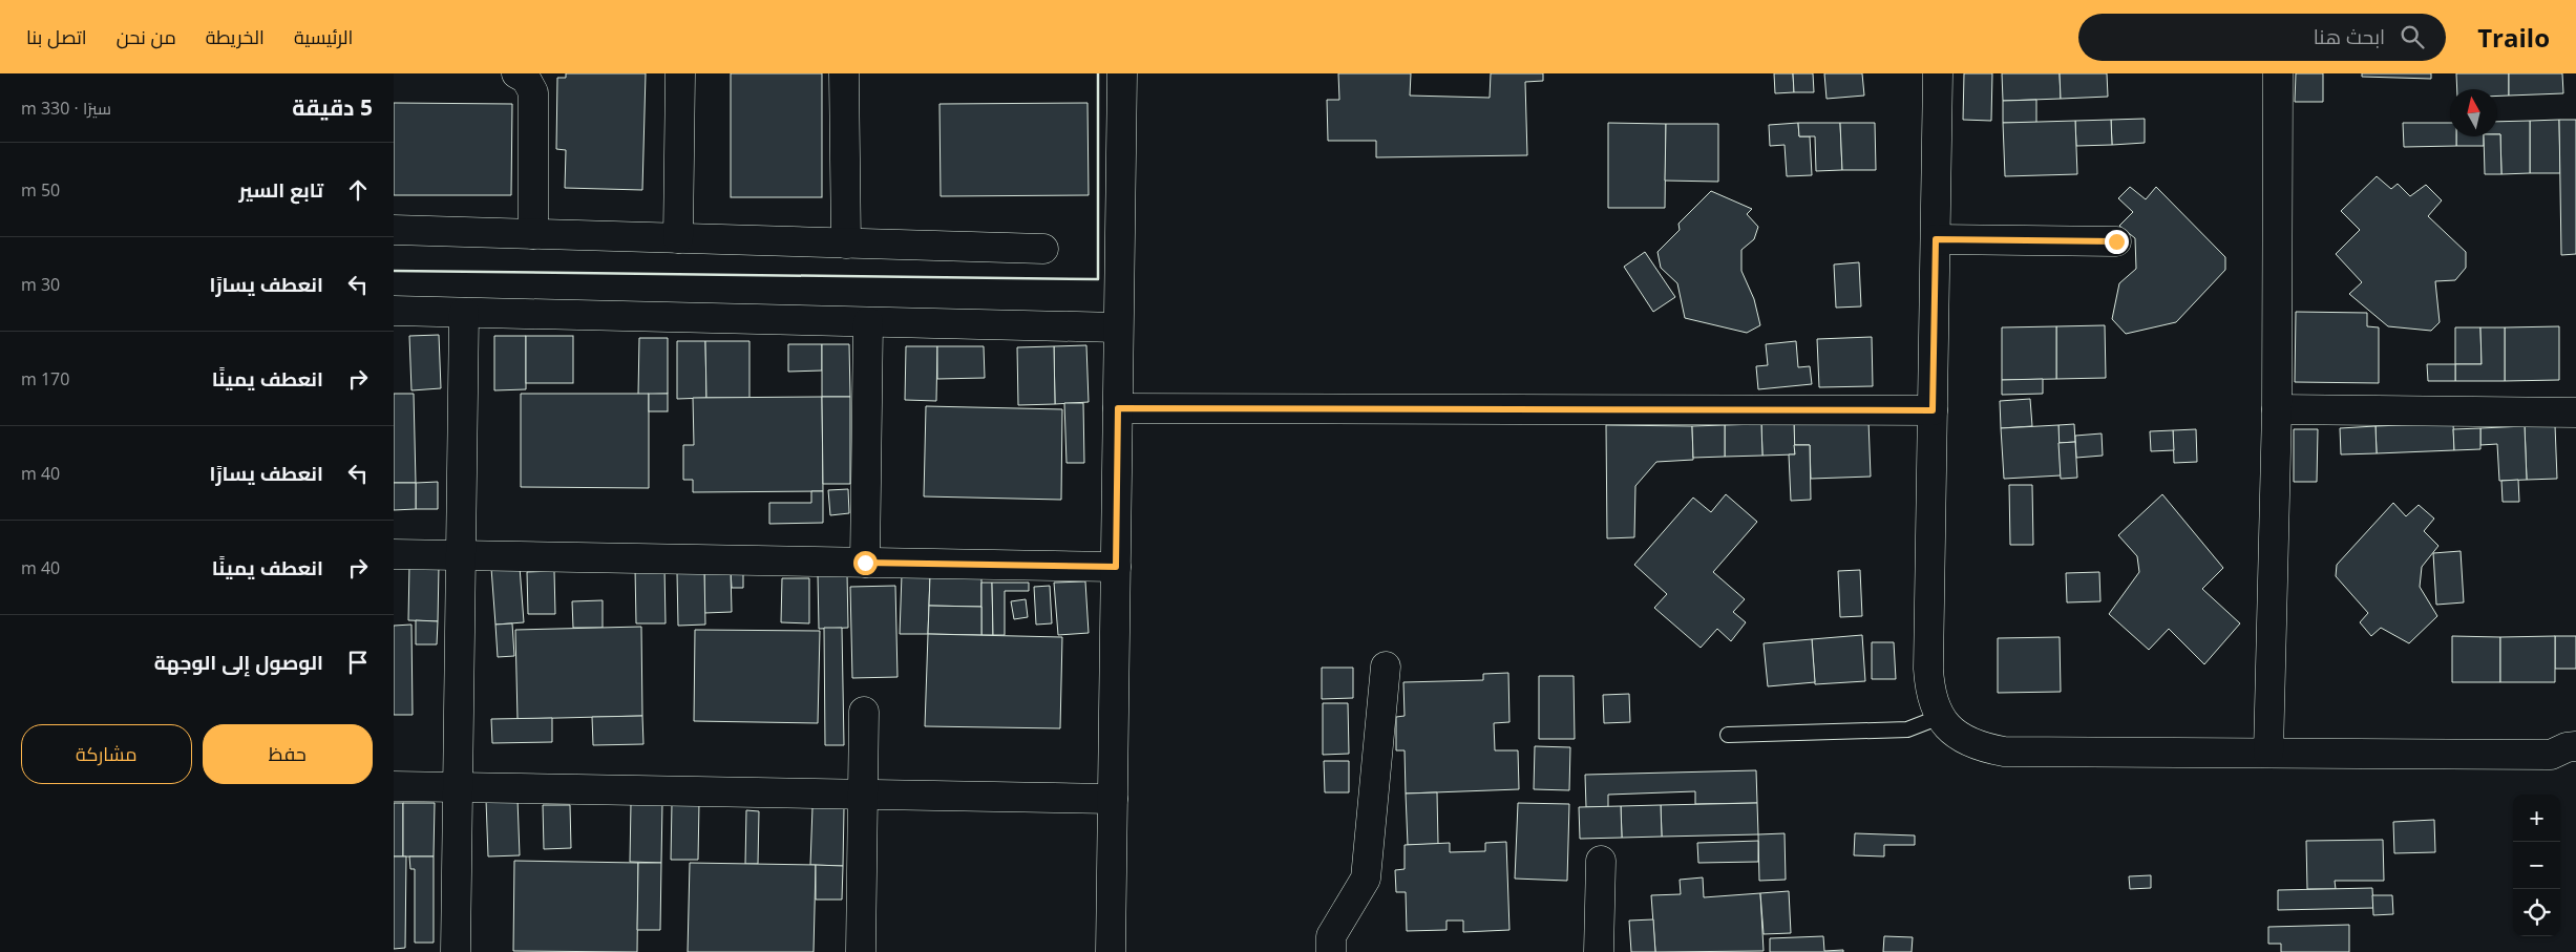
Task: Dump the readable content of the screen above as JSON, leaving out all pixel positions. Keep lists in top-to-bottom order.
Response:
{
  "north": "top",
  "page": {
    "header": "Trailo",
    "search": "ابحث هنا",
    "nav": [
      "الرئيسية",
      "الخريطة",
      "من نحن",
      "اتصل بنا"
    ],
    "heading": ["5 دقيقة", "سيرًا · 330 m"],
    "list": [
      ["تابع السير", "50 m"],
      ["انعطف يسارًا", "30 m"],
      ["انعطف يمينًا", "170 m"],
      ["انعطف يسارًا", "40 m"],
      ["انعطف يمينًا", "40 m"],
      "الوصول إلى الوجهة"
    ],
    "buttons": ["حفظ", "مشاركة"],
    "map_buttons": ["+", "−"]
  }
}
